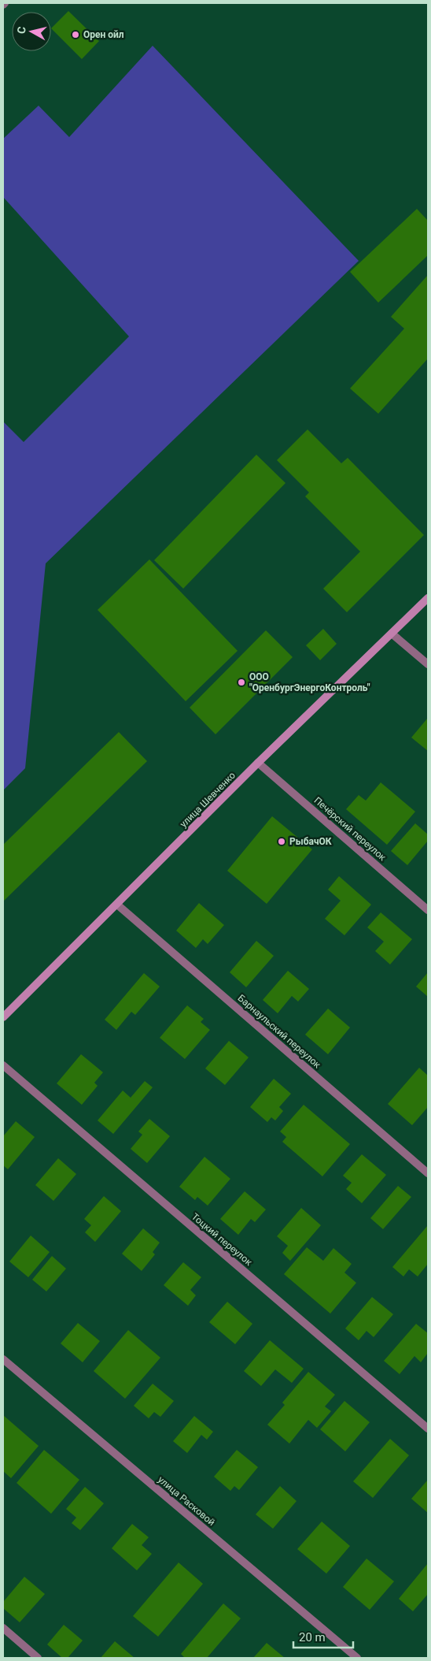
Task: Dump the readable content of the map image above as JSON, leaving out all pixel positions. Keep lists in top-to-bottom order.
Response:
{
  "streets": {
    "main road": ["улица Шевченко"],
    "street": [
      "Печёрский переулок",
      "Барнаульский переулок",
      "Тоцкий переулок",
      "улица Расковой"
    ]
  },
  "crossings": [
    ["улица Шевченко", "Печёрский переулок"],
    ["улица Шевченко", "Барнаульский переулок"]
  ],
  "places": ["Орен ойл", "ООО \"ОренбургЭнергоКонтроль\"", "РыбачОК"],
  "scale_bar": "20 m",
  "north": "left"
}
